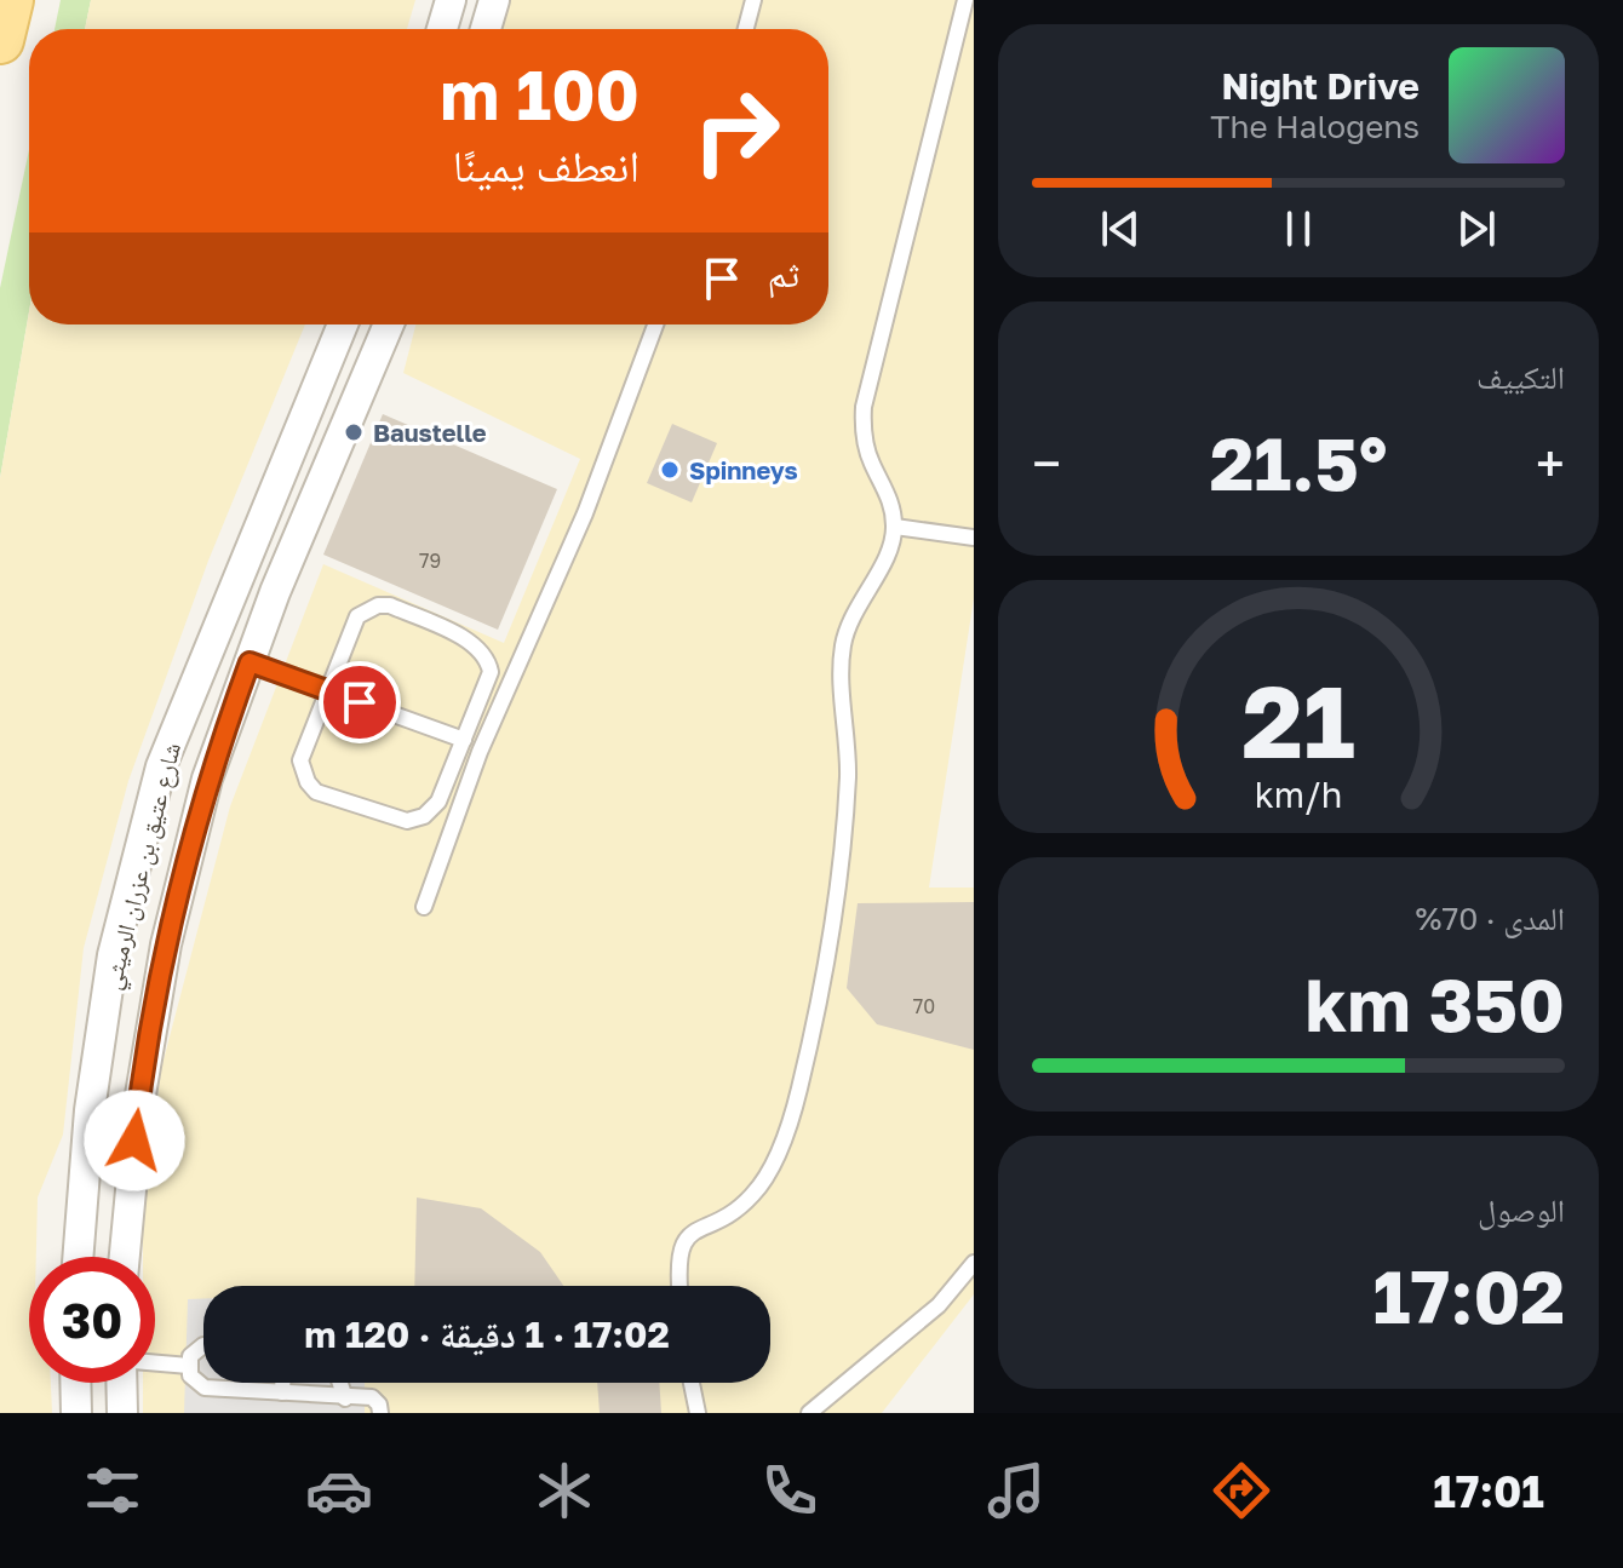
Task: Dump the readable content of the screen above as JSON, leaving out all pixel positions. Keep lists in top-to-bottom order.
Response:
{
  "streets": {
    "street": ["شارع عتيق بن عزران الرميثي"]
  },
  "places": ["Baustelle", "Spinneys"],
  "house_numbers": ["79", "70"],
  "page": {
    "turn": ["100 m", "انعطف يمينًا"],
    "song": ["Night Drive", "The Halogens"],
    "then": "ثم",
    "tile": [
      "التكييف",
      ["المدى · 70%", "350 km"],
      ["الوصول", "17:02"]
    ],
    "heat": ["−", "21.5°", "+"],
    "limit": "30",
    "trip": "17:02 · 1 دقيقة · 120 m",
    "tabs": "17:01",
    "gauge": ["21", "km/h"]
  }
}
